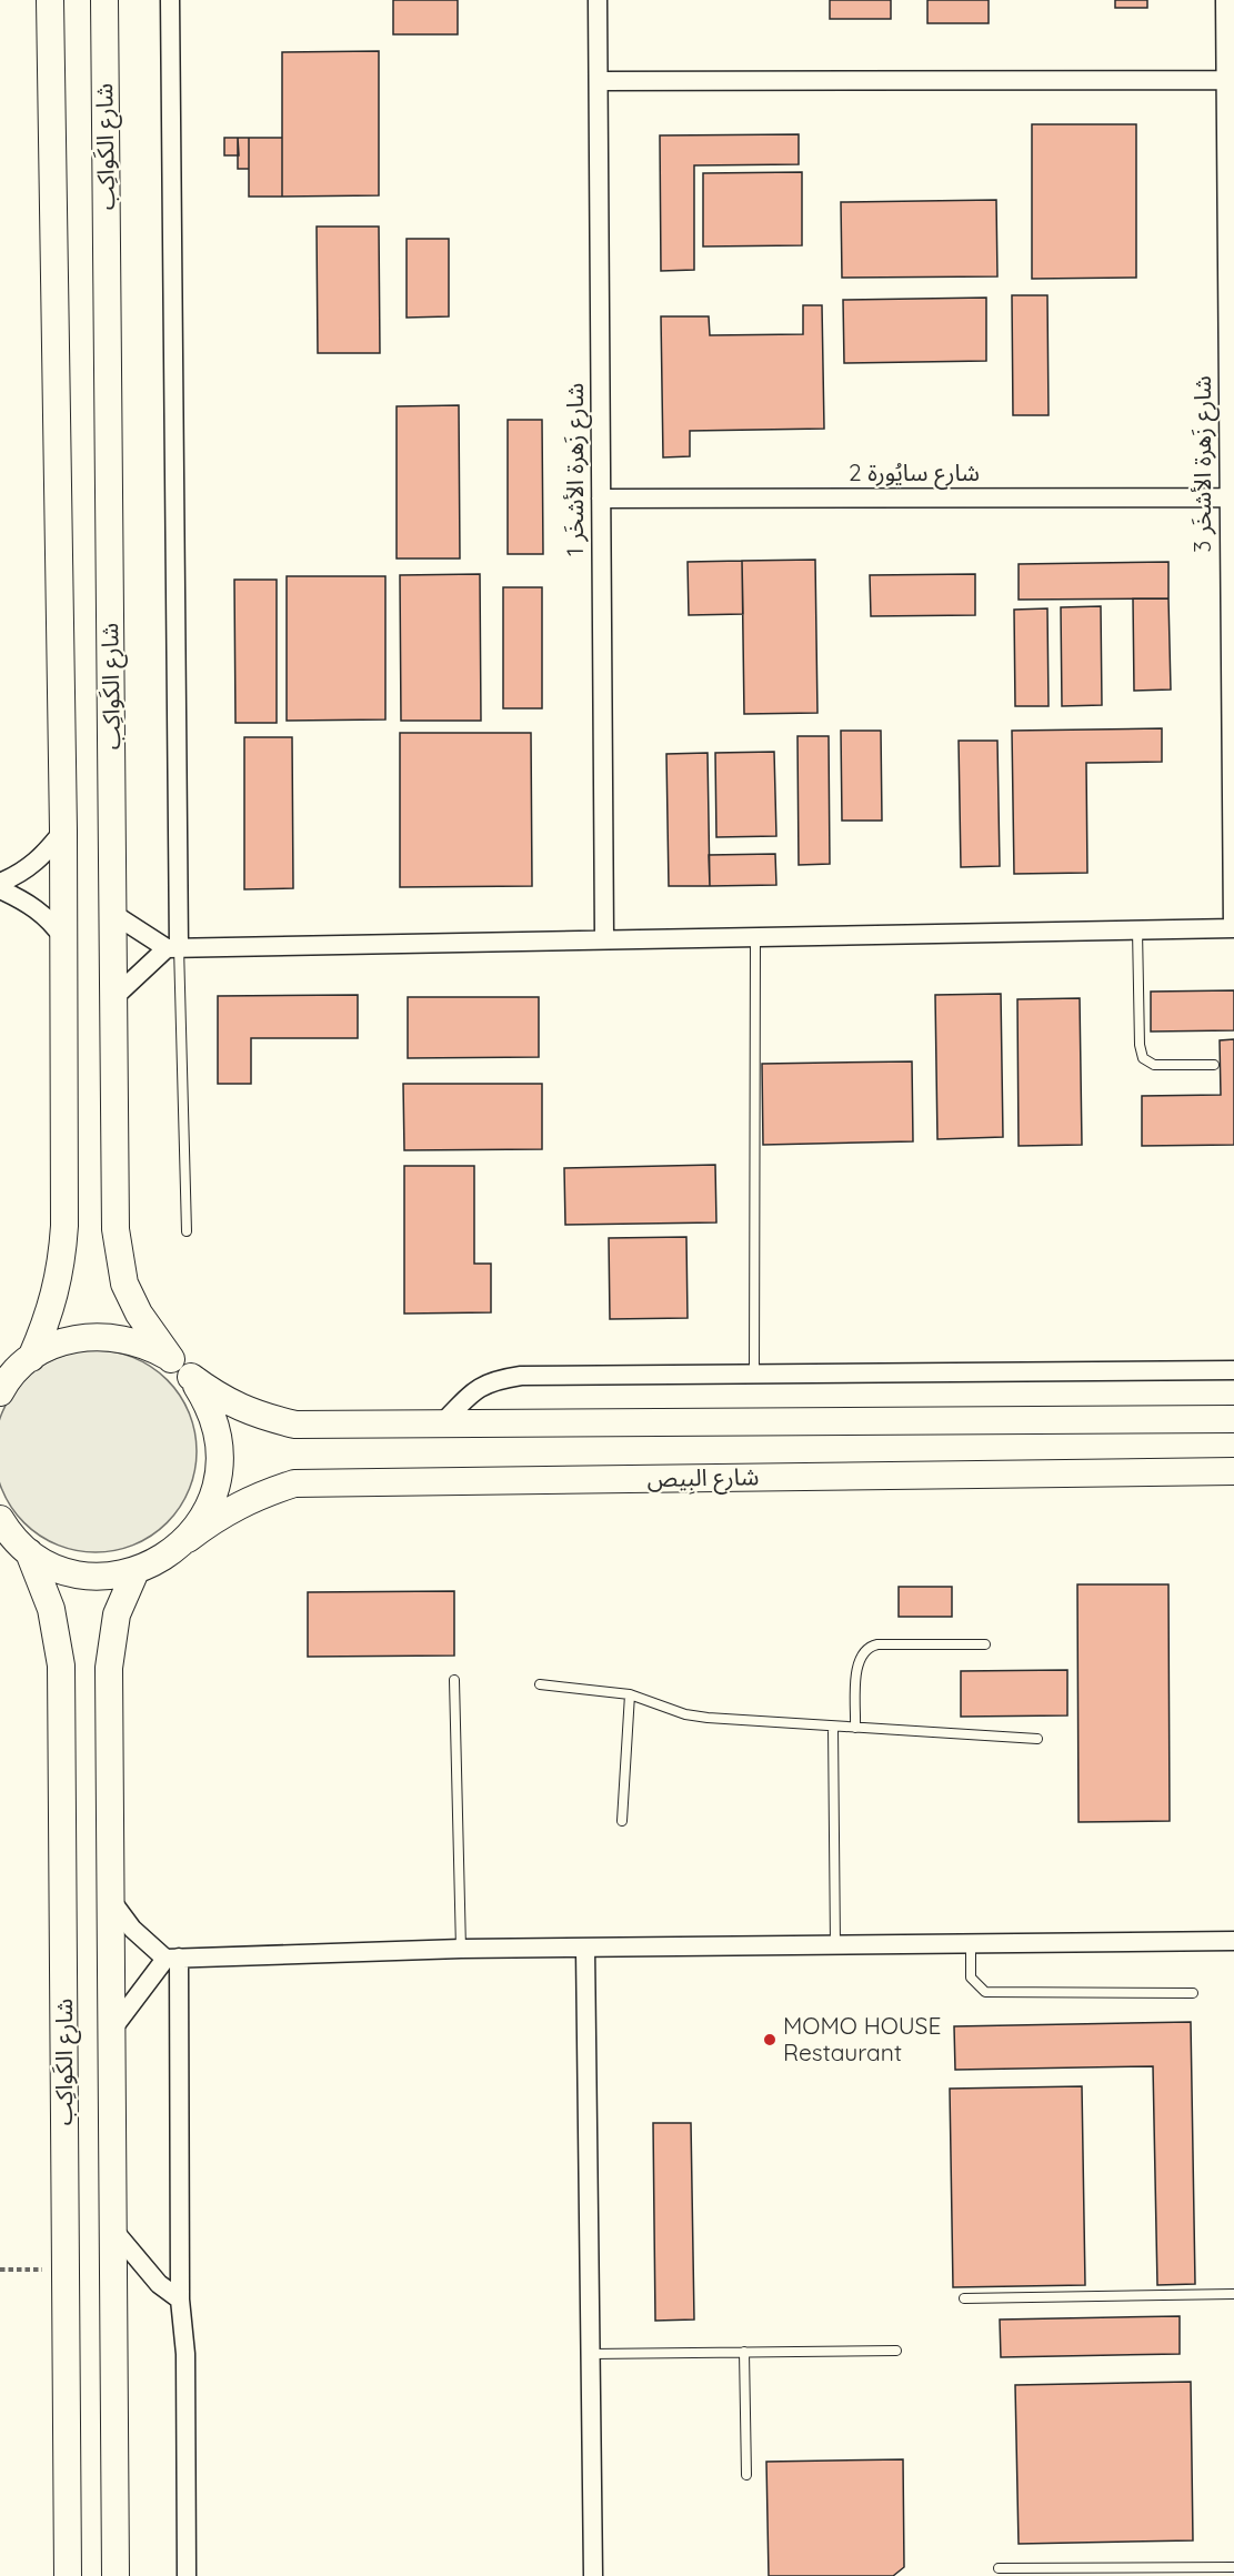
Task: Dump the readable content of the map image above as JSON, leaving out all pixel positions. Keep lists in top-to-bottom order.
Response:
{
  "streets": {
    "street": [
      "شارع الكَواكِب",
      "شارع زَهرة الأشخَر 3",
      "شارع زَهرة الأشخَر 1",
      "شارع سايُورة 2",
      "شارع البِيص"
    ]
  },
  "crossings": [
    ["شارع الكَواكِب", "شارع البِيص"],
    ["شارع زَهرة الأشخَر 3", "شارع سايُورة 2"],
    ["شارع زَهرة الأشخَر 1", "شارع سايُورة 2"]
  ],
  "places": ["MOMO HOUSE Restaurant"]
}
